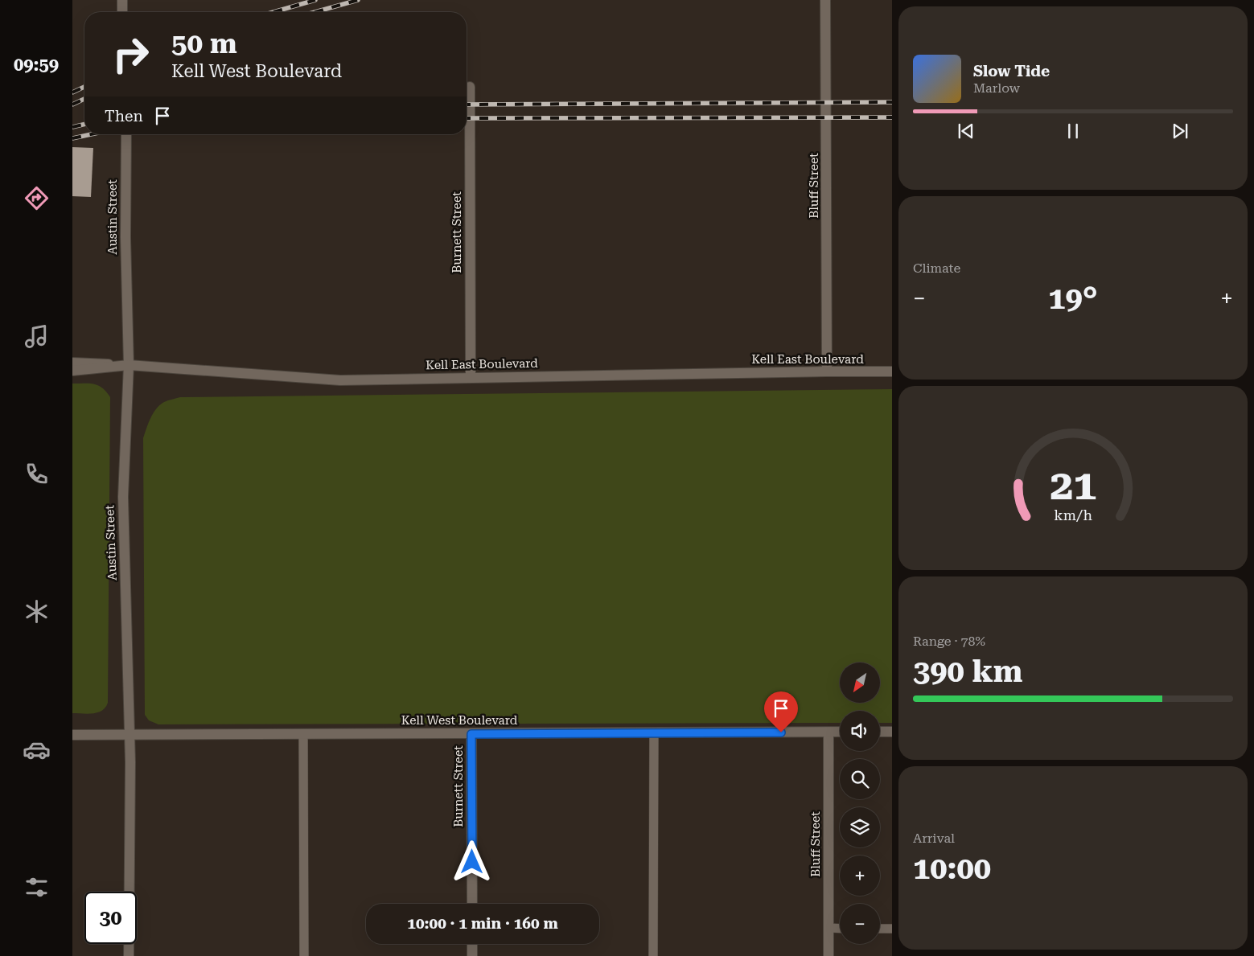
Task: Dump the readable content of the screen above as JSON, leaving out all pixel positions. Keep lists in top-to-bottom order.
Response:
{
  "streets": {
    "street": [
      "Bluff Street",
      "Austin Street",
      "Burnett Street",
      "Kell East Boulevard",
      "Kell West Boulevard"
    ]
  },
  "crossings": [
    ["Bluff Street", "Kell East Boulevard"],
    ["Bluff Street", "Kell West Boulevard"],
    ["Austin Street", "Kell East Boulevard"],
    ["Austin Street", "Kell West Boulevard"],
    ["Burnett Street", "Kell East Boulevard"],
    ["Burnett Street", "Kell West Boulevard"]
  ],
  "north": "bottom left",
  "page": {
    "tabs": "09:59",
    "turn": ["50 m", "Kell West Boulevard"],
    "song": ["Slow Tide", "Marlow"],
    "then": "Then",
    "tile": [
      "Climate",
      ["Range · 78%", "390 km"],
      ["Arrival", "10:00"]
    ],
    "heat": ["−", "19°", "+"],
    "map_buttons": ["+", "−"],
    "limit": "30",
    "trip": "10:00 · 1 min · 160 m",
    "gauge": ["21", "km/h"]
  }
}
